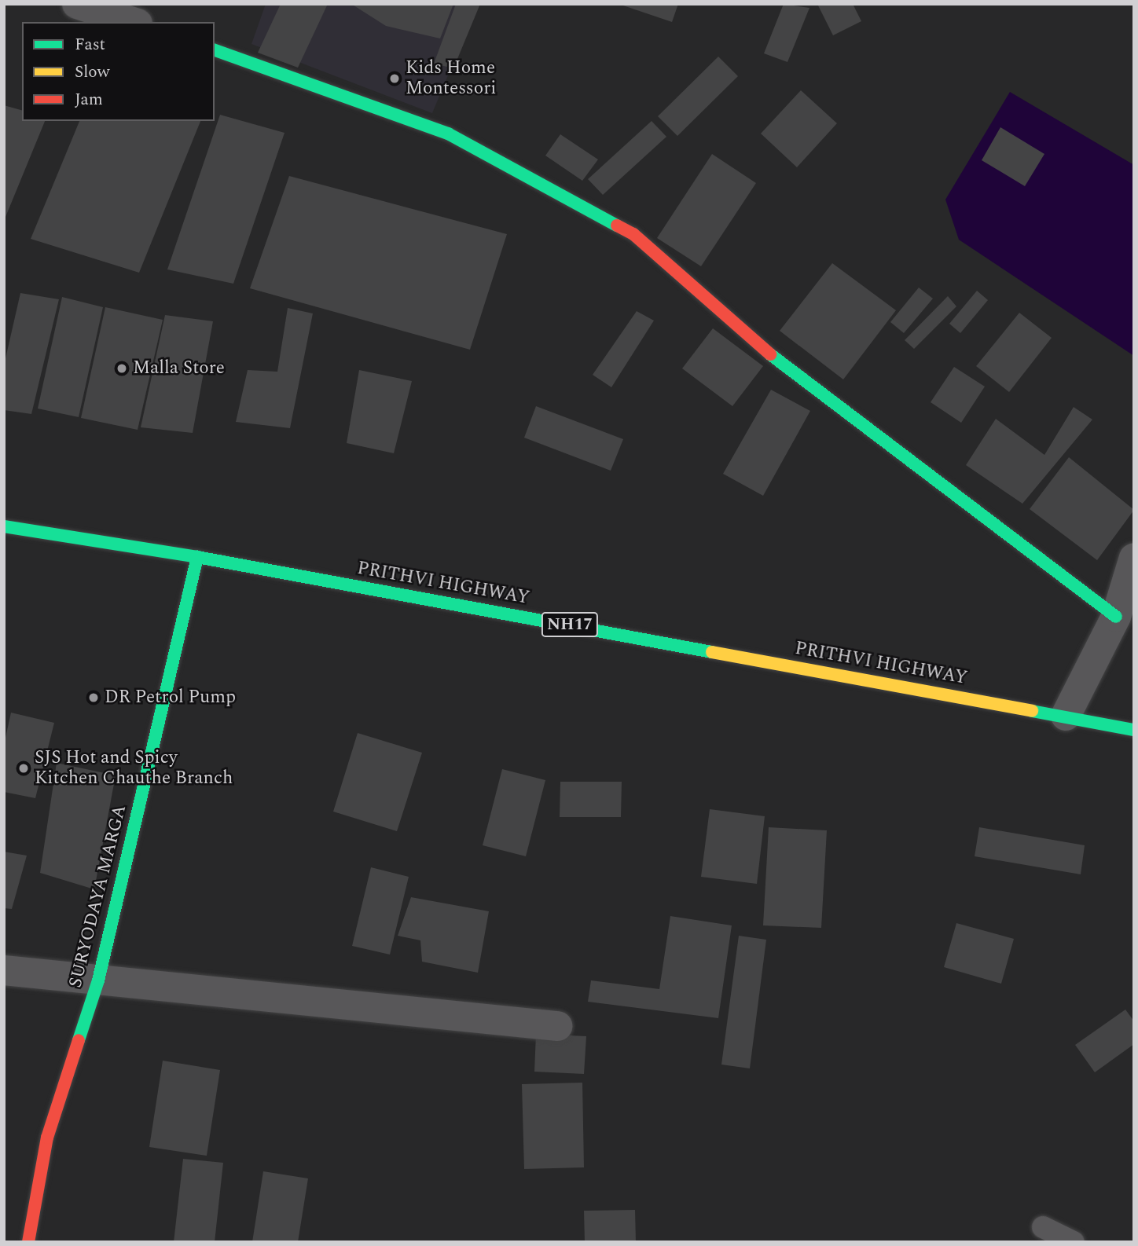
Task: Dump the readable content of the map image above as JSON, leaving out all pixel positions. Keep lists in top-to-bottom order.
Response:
{
  "streets": {
    "main road": ["PRITHVI HIGHWAY", "NH17", "SURYODAYA MARGA"]
  },
  "crossings": [
    ["PRITHVI HIGHWAY", "SURYODAYA MARGA"]
  ],
  "places": [
    "Kids Home Montessori",
    "Malla Store",
    "DR Petrol Pump",
    "SJS Hot and Spicy Kitchen Chauthe Branch"
  ],
  "legend": ["Fast", "Slow", "Jam"]
}
